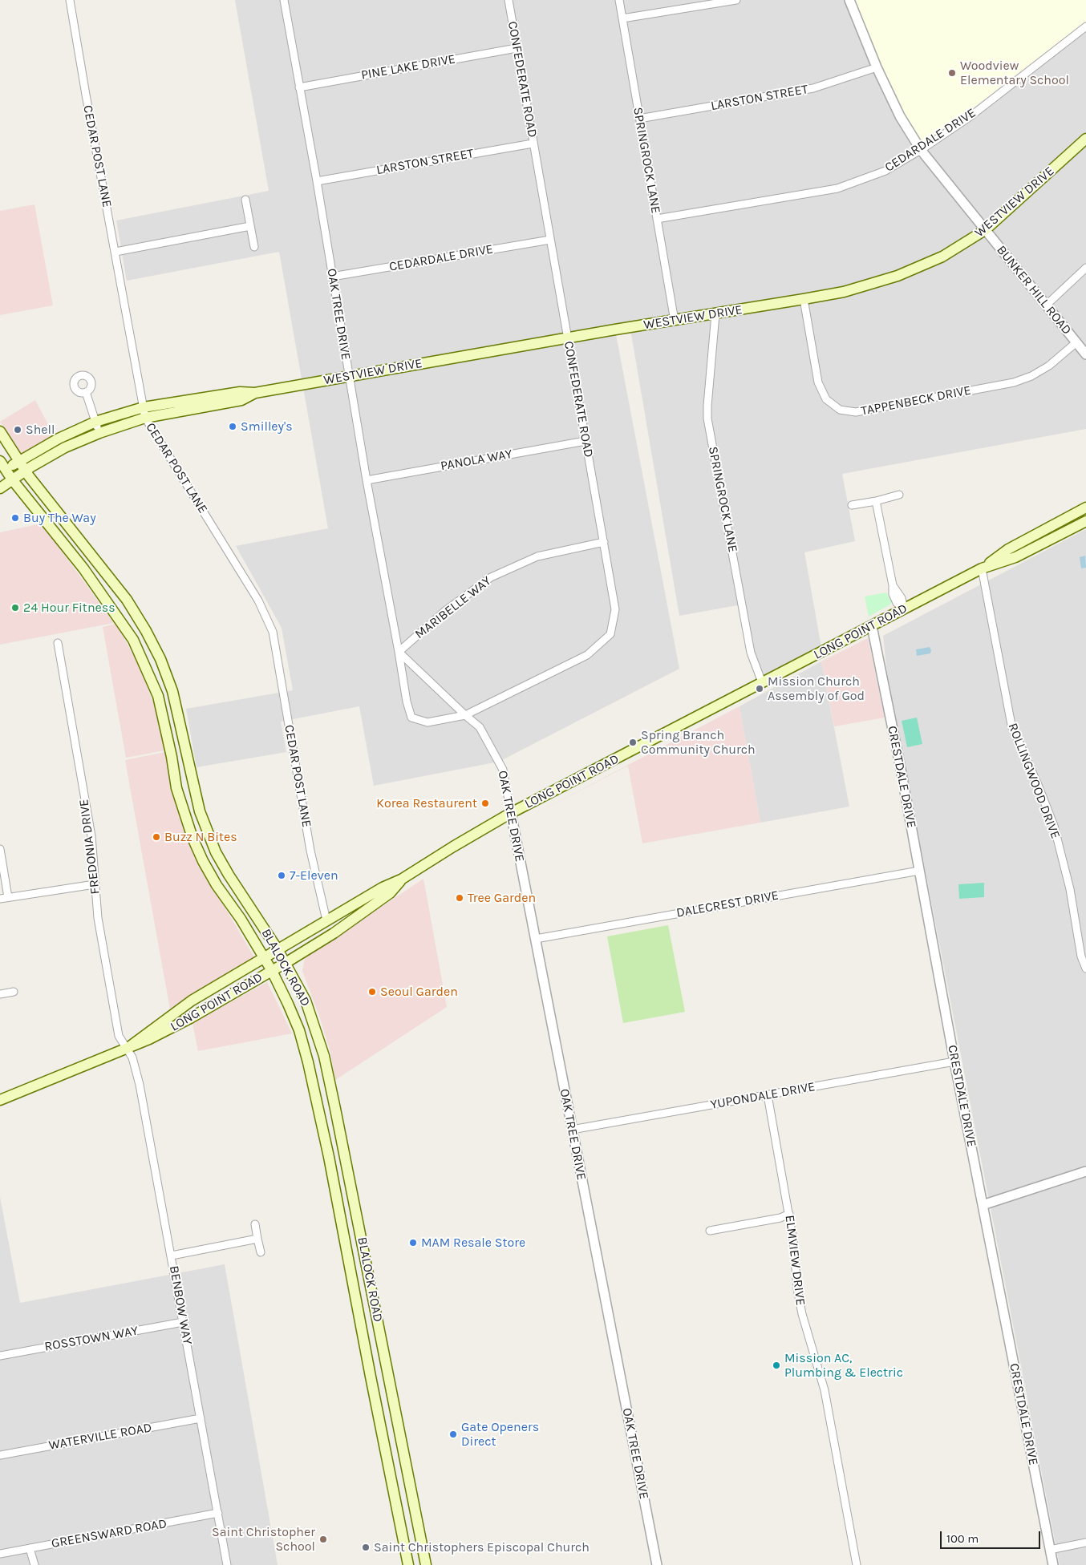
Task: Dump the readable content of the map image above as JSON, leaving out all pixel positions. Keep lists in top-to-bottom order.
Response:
{
  "streets": {
    "main road": ["WESTVIEW DRIVE", "LONG POINT ROAD", "BLALOCK ROAD"],
    "street": [
      "PINE LAKE DRIVE",
      "CONFEDERATE ROAD",
      "LARSTON STREET",
      "CEDARDALE DRIVE",
      "CEDAR POST LANE",
      "SPRINGROCK LANE",
      "BUNKER HILL ROAD",
      "OAK TREE DRIVE",
      "TAPPENBECK DRIVE",
      "PANOLA WAY",
      "MARIBELLE WAY",
      "CRESTDALE DRIVE",
      "ROLLINGWOOD DRIVE",
      "FREDONIA DRIVE",
      "DALECREST DRIVE",
      "YUPONDALE DRIVE",
      "ELMVIEW DRIVE",
      "BENBOW WAY",
      "ROSSTOWN WAY",
      "WATERVILLE ROAD",
      "GREENSWARD ROAD"
    ]
  },
  "crossings": [
    ["PINE LAKE DRIVE", "CONFEDERATE ROAD"],
    ["PINE LAKE DRIVE", "OAK TREE DRIVE"],
    ["CONFEDERATE ROAD", "LARSTON STREET"],
    ["CONFEDERATE ROAD", "CEDARDALE DRIVE"],
    ["CONFEDERATE ROAD", "WESTVIEW DRIVE"],
    ["CONFEDERATE ROAD", "OAK TREE DRIVE"],
    ["CONFEDERATE ROAD", "PANOLA WAY"],
    ["CONFEDERATE ROAD", "MARIBELLE WAY"],
    ["LARSTON STREET", "SPRINGROCK LANE"],
    ["LARSTON STREET", "BUNKER HILL ROAD"],
    ["LARSTON STREET", "OAK TREE DRIVE"],
    ["CEDARDALE DRIVE", "SPRINGROCK LANE"],
    ["CEDARDALE DRIVE", "BUNKER HILL ROAD"],
    ["CEDARDALE DRIVE", "OAK TREE DRIVE"],
    ["CEDAR POST LANE", "WESTVIEW DRIVE"],
    ["CEDAR POST LANE", "LONG POINT ROAD"],
    ["SPRINGROCK LANE", "WESTVIEW DRIVE"],
    ["SPRINGROCK LANE", "LONG POINT ROAD"],
    ["WESTVIEW DRIVE", "BUNKER HILL ROAD"],
    ["WESTVIEW DRIVE", "OAK TREE DRIVE"],
    ["WESTVIEW DRIVE", "TAPPENBECK DRIVE"],
    ["WESTVIEW DRIVE", "BLALOCK ROAD"],
    ["BUNKER HILL ROAD", "TAPPENBECK DRIVE"],
    ["OAK TREE DRIVE", "PANOLA WAY"],
    ["OAK TREE DRIVE", "MARIBELLE WAY"],
    ["OAK TREE DRIVE", "LONG POINT ROAD"],
    ["OAK TREE DRIVE", "DALECREST DRIVE"],
    ["OAK TREE DRIVE", "YUPONDALE DRIVE"],
    ["LONG POINT ROAD", "CRESTDALE DRIVE"],
    ["LONG POINT ROAD", "ROLLINGWOOD DRIVE"],
    ["LONG POINT ROAD", "FREDONIA DRIVE"],
    ["LONG POINT ROAD", "BLALOCK ROAD"],
    ["LONG POINT ROAD", "BENBOW WAY"],
    ["CRESTDALE DRIVE", "DALECREST DRIVE"],
    ["CRESTDALE DRIVE", "YUPONDALE DRIVE"],
    ["FREDONIA DRIVE", "BENBOW WAY"],
    ["YUPONDALE DRIVE", "ELMVIEW DRIVE"],
    ["BENBOW WAY", "ROSSTOWN WAY"],
    ["BENBOW WAY", "WATERVILLE ROAD"],
    ["BENBOW WAY", "GREENSWARD ROAD"]
  ],
  "places": [
    "Woodview Elementary School",
    "Smilley's",
    "Shell",
    "Buy The Way",
    "24 Hour Fitness",
    "Mission Church Assembly of God",
    "Spring Branch Community Church",
    "Korea Restaurent",
    "Buzz N Bites",
    "7-Eleven",
    "Tree Garden",
    "Seoul Garden",
    "MAM Resale Store",
    "Mission AC, Plumbing & Electric",
    "Gate Openers Direct",
    "Saint Christopher School",
    "Saint Christophers Episcopal Church"
  ],
  "scale_bar": "100 m"
}
